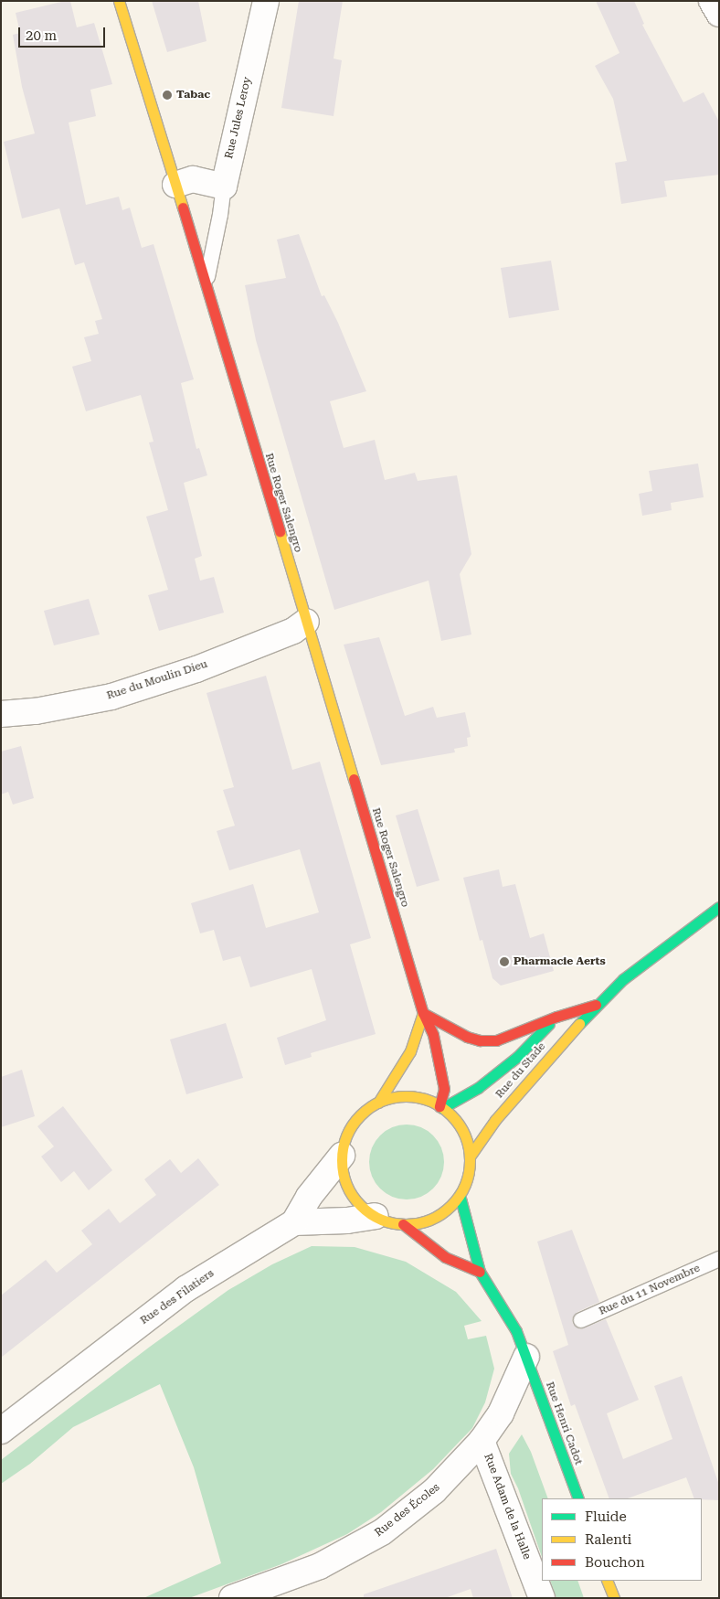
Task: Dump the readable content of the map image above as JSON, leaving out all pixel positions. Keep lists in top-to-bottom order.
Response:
{
  "streets": {
    "main road": ["Rue Roger Salengro", "Rue du Stade", "Rue Henri Cadot"],
    "street": [
      "Rue Jules Leroy",
      "Rue du Moulin Dieu",
      "Rue des Filatiers",
      "Rue Adam de la Halle",
      "Rue des Écoles"
    ],
    "lane": ["Rue du 11 Novembre"]
  },
  "crossings": [
    ["Rue Roger Salengro", "Rue du Moulin Dieu"],
    ["Rue Roger Salengro", "Rue du Stade"],
    ["Rue Roger Salengro", "Rue des Filatiers"],
    ["Rue Roger Salengro", "Rue Henri Cadot"],
    ["Rue du Stade", "Rue des Filatiers"],
    ["Rue du Stade", "Rue Henri Cadot"],
    ["Rue des Filatiers", "Rue Henri Cadot"],
    ["Rue Henri Cadot", "Rue des Écoles"],
    ["Rue Adam de la Halle", "Rue des Écoles"]
  ],
  "places": ["Tabac", "Pharmacie Aerts"],
  "legend": ["Fluide", "Ralenti", "Bouchon"],
  "scale_bar": "20 m"
}
